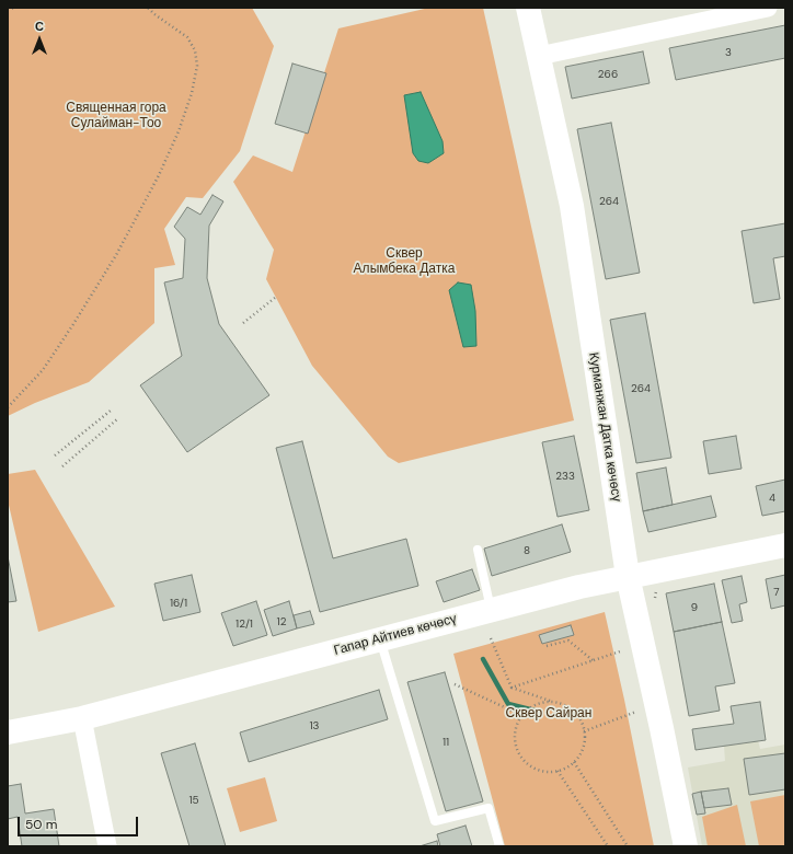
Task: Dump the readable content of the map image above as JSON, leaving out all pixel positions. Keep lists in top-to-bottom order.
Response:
{
  "streets": {
    "main road": ["Курманжан Датка көчөсү", "Гапар Айтиев көчөсү"]
  },
  "crossings": [
    ["Курманжан Датка көчөсү", "Гапар Айтиев көчөсү"]
  ],
  "parks": ["Священная гора Сулайман-Тоо", "Сквер Алымбека Датка", "Сквер Сайран"],
  "house_numbers": [
    "3",
    "266",
    "264",
    "264",
    "233",
    "4",
    "8",
    "7",
    "16/1",
    "9",
    "12",
    "12/1",
    "13",
    "11",
    "15"
  ],
  "scale_bar": "50 m",
  "north": "top"
}
